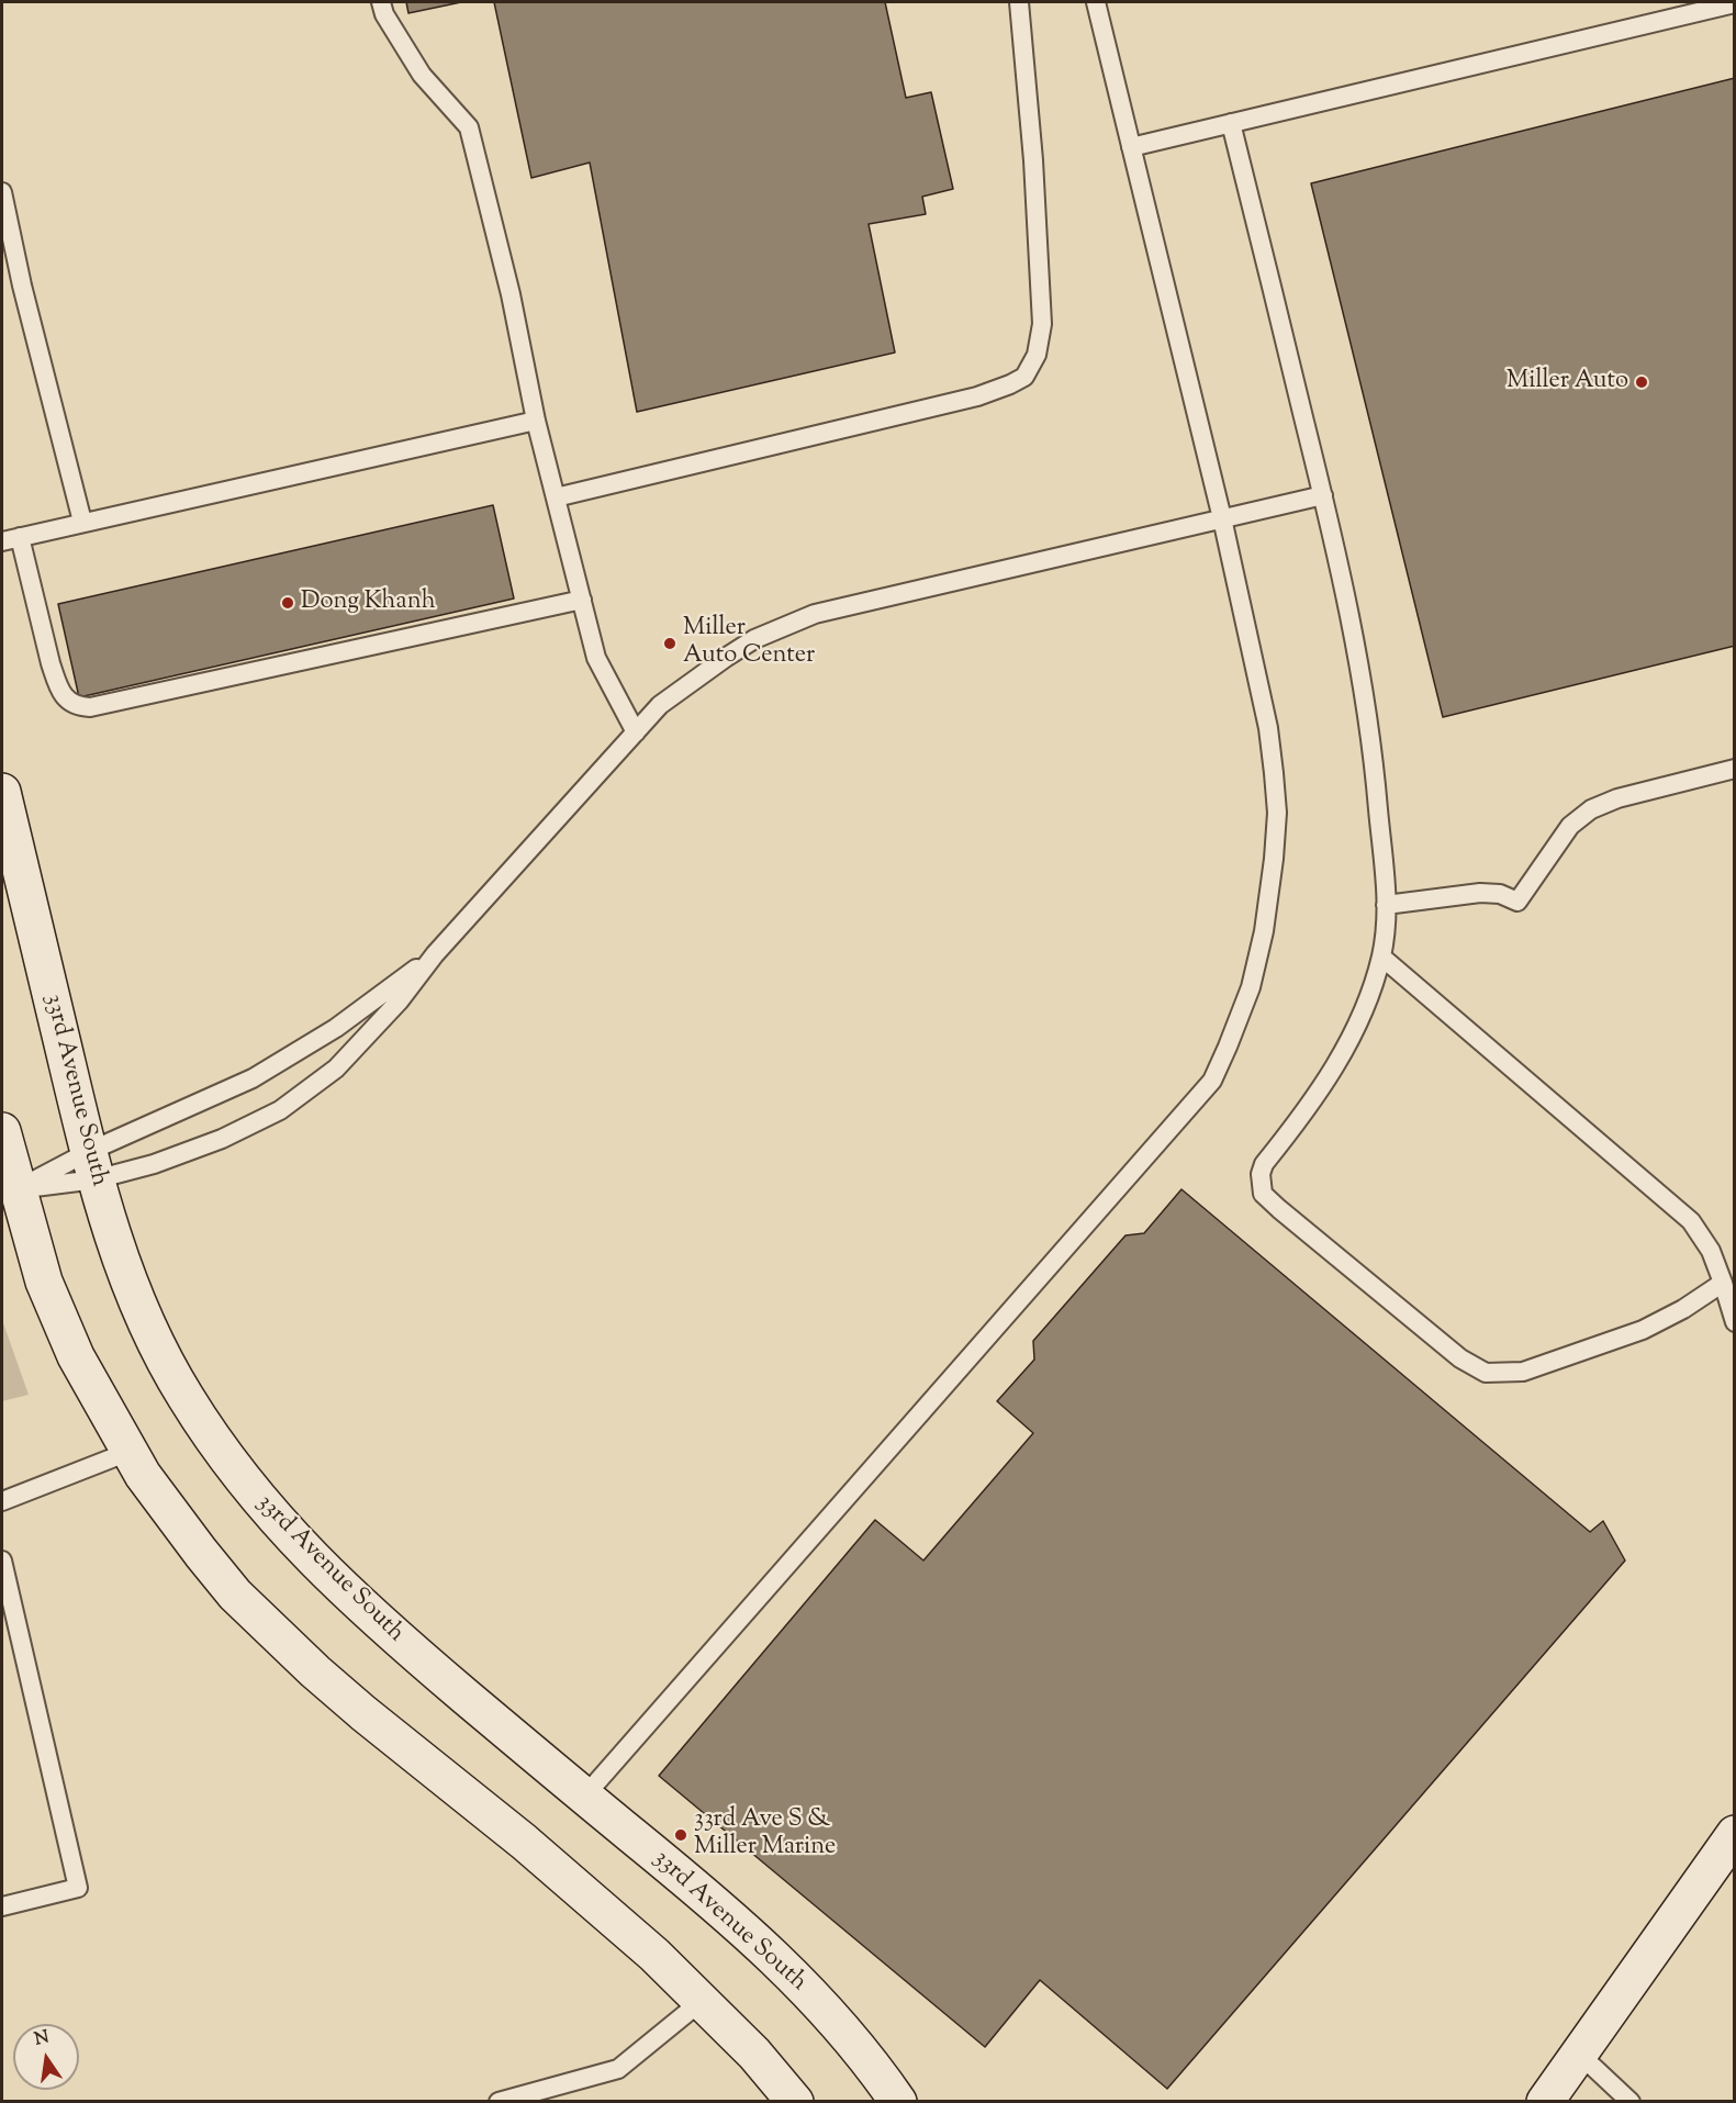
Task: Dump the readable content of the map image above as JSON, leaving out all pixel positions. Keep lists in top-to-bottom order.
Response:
{
  "streets": {
    "main road": ["33rd Avenue South"]
  },
  "places": [
    "Miller Auto",
    "Dong Khanh",
    "Miller Auto Center",
    "33rd Ave S & Miller Marine"
  ],
  "north": "top"
}
